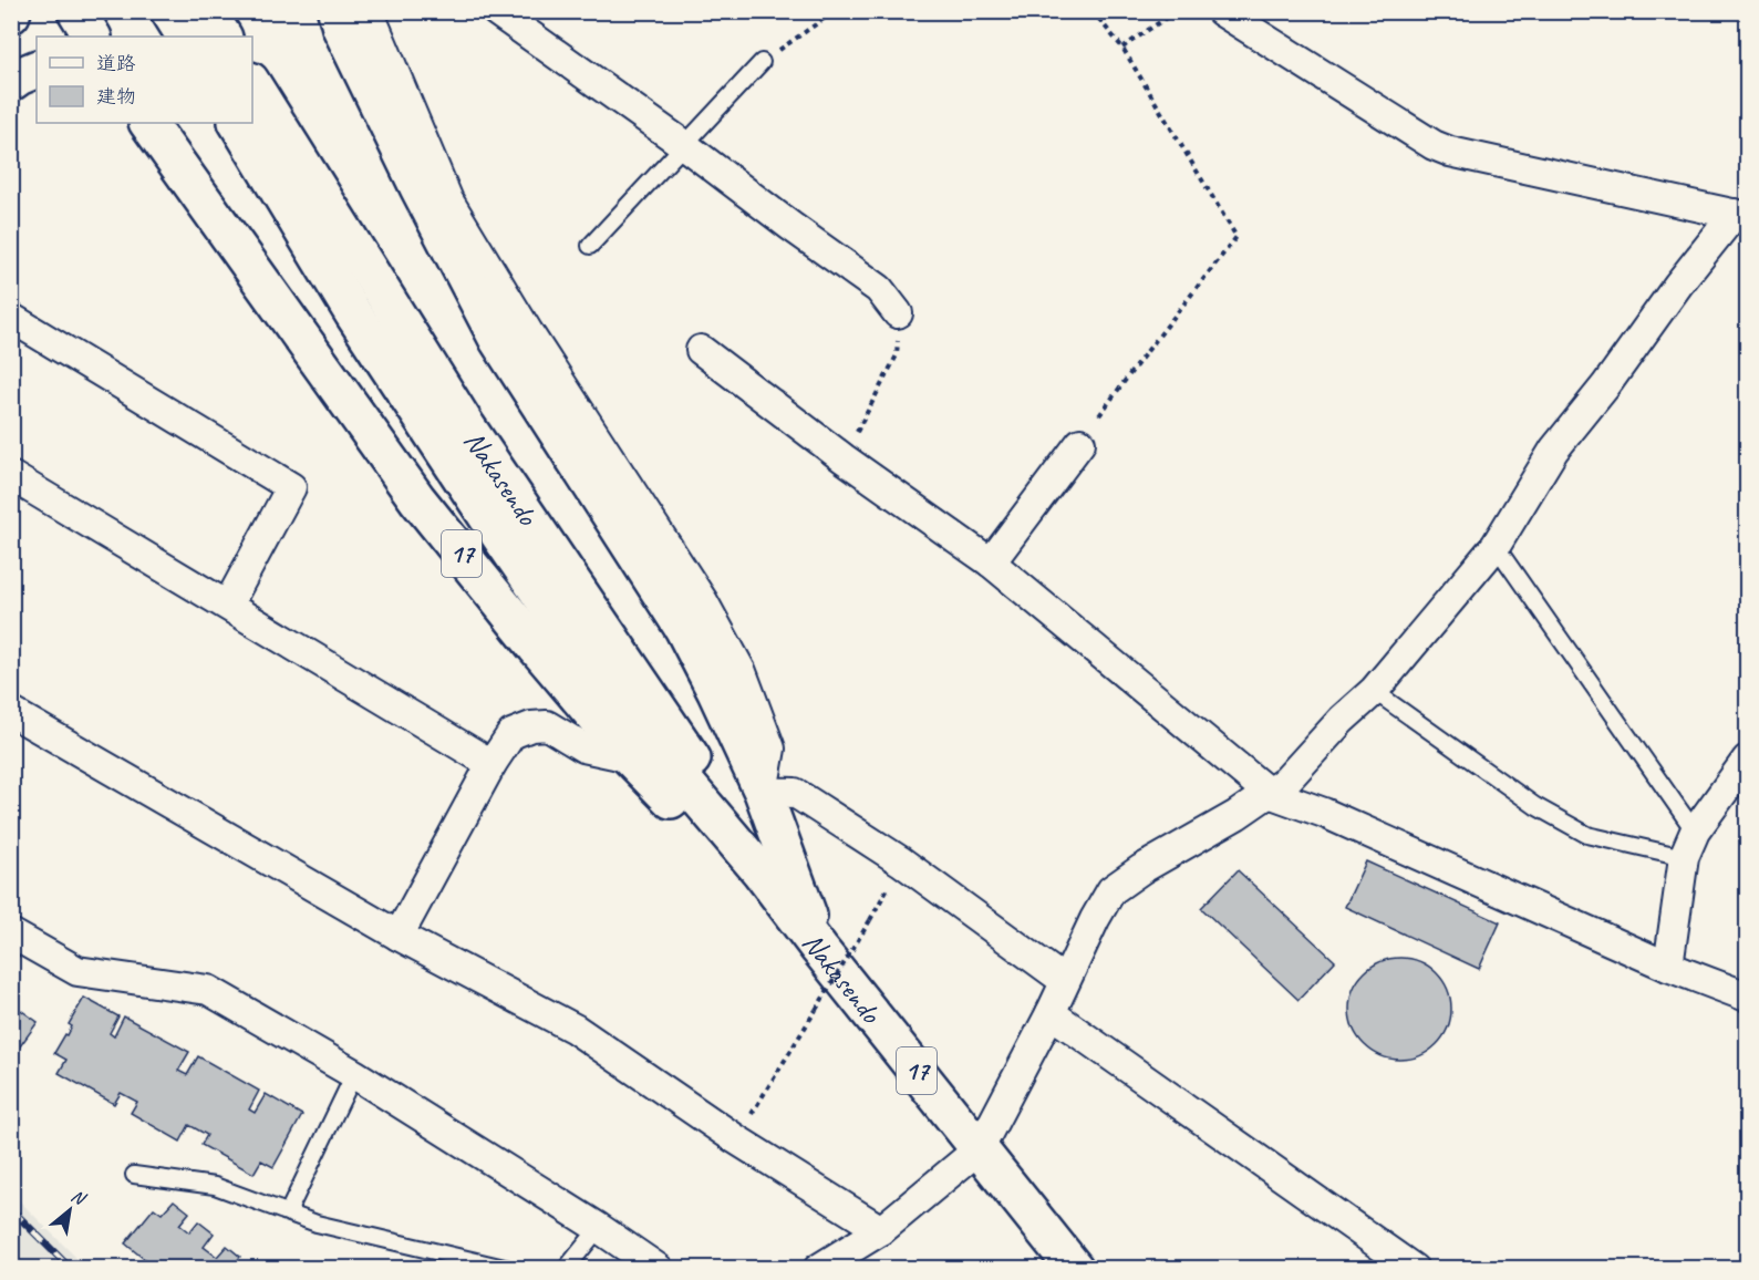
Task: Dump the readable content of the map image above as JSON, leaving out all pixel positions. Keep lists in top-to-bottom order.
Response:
{
  "streets": {
    "highway": ["Nakasendo", "17"]
  },
  "crossings": [
    ["Nakasendo", "17"]
  ],
  "legend": ["道路", "建物"],
  "north": "top right"
}
